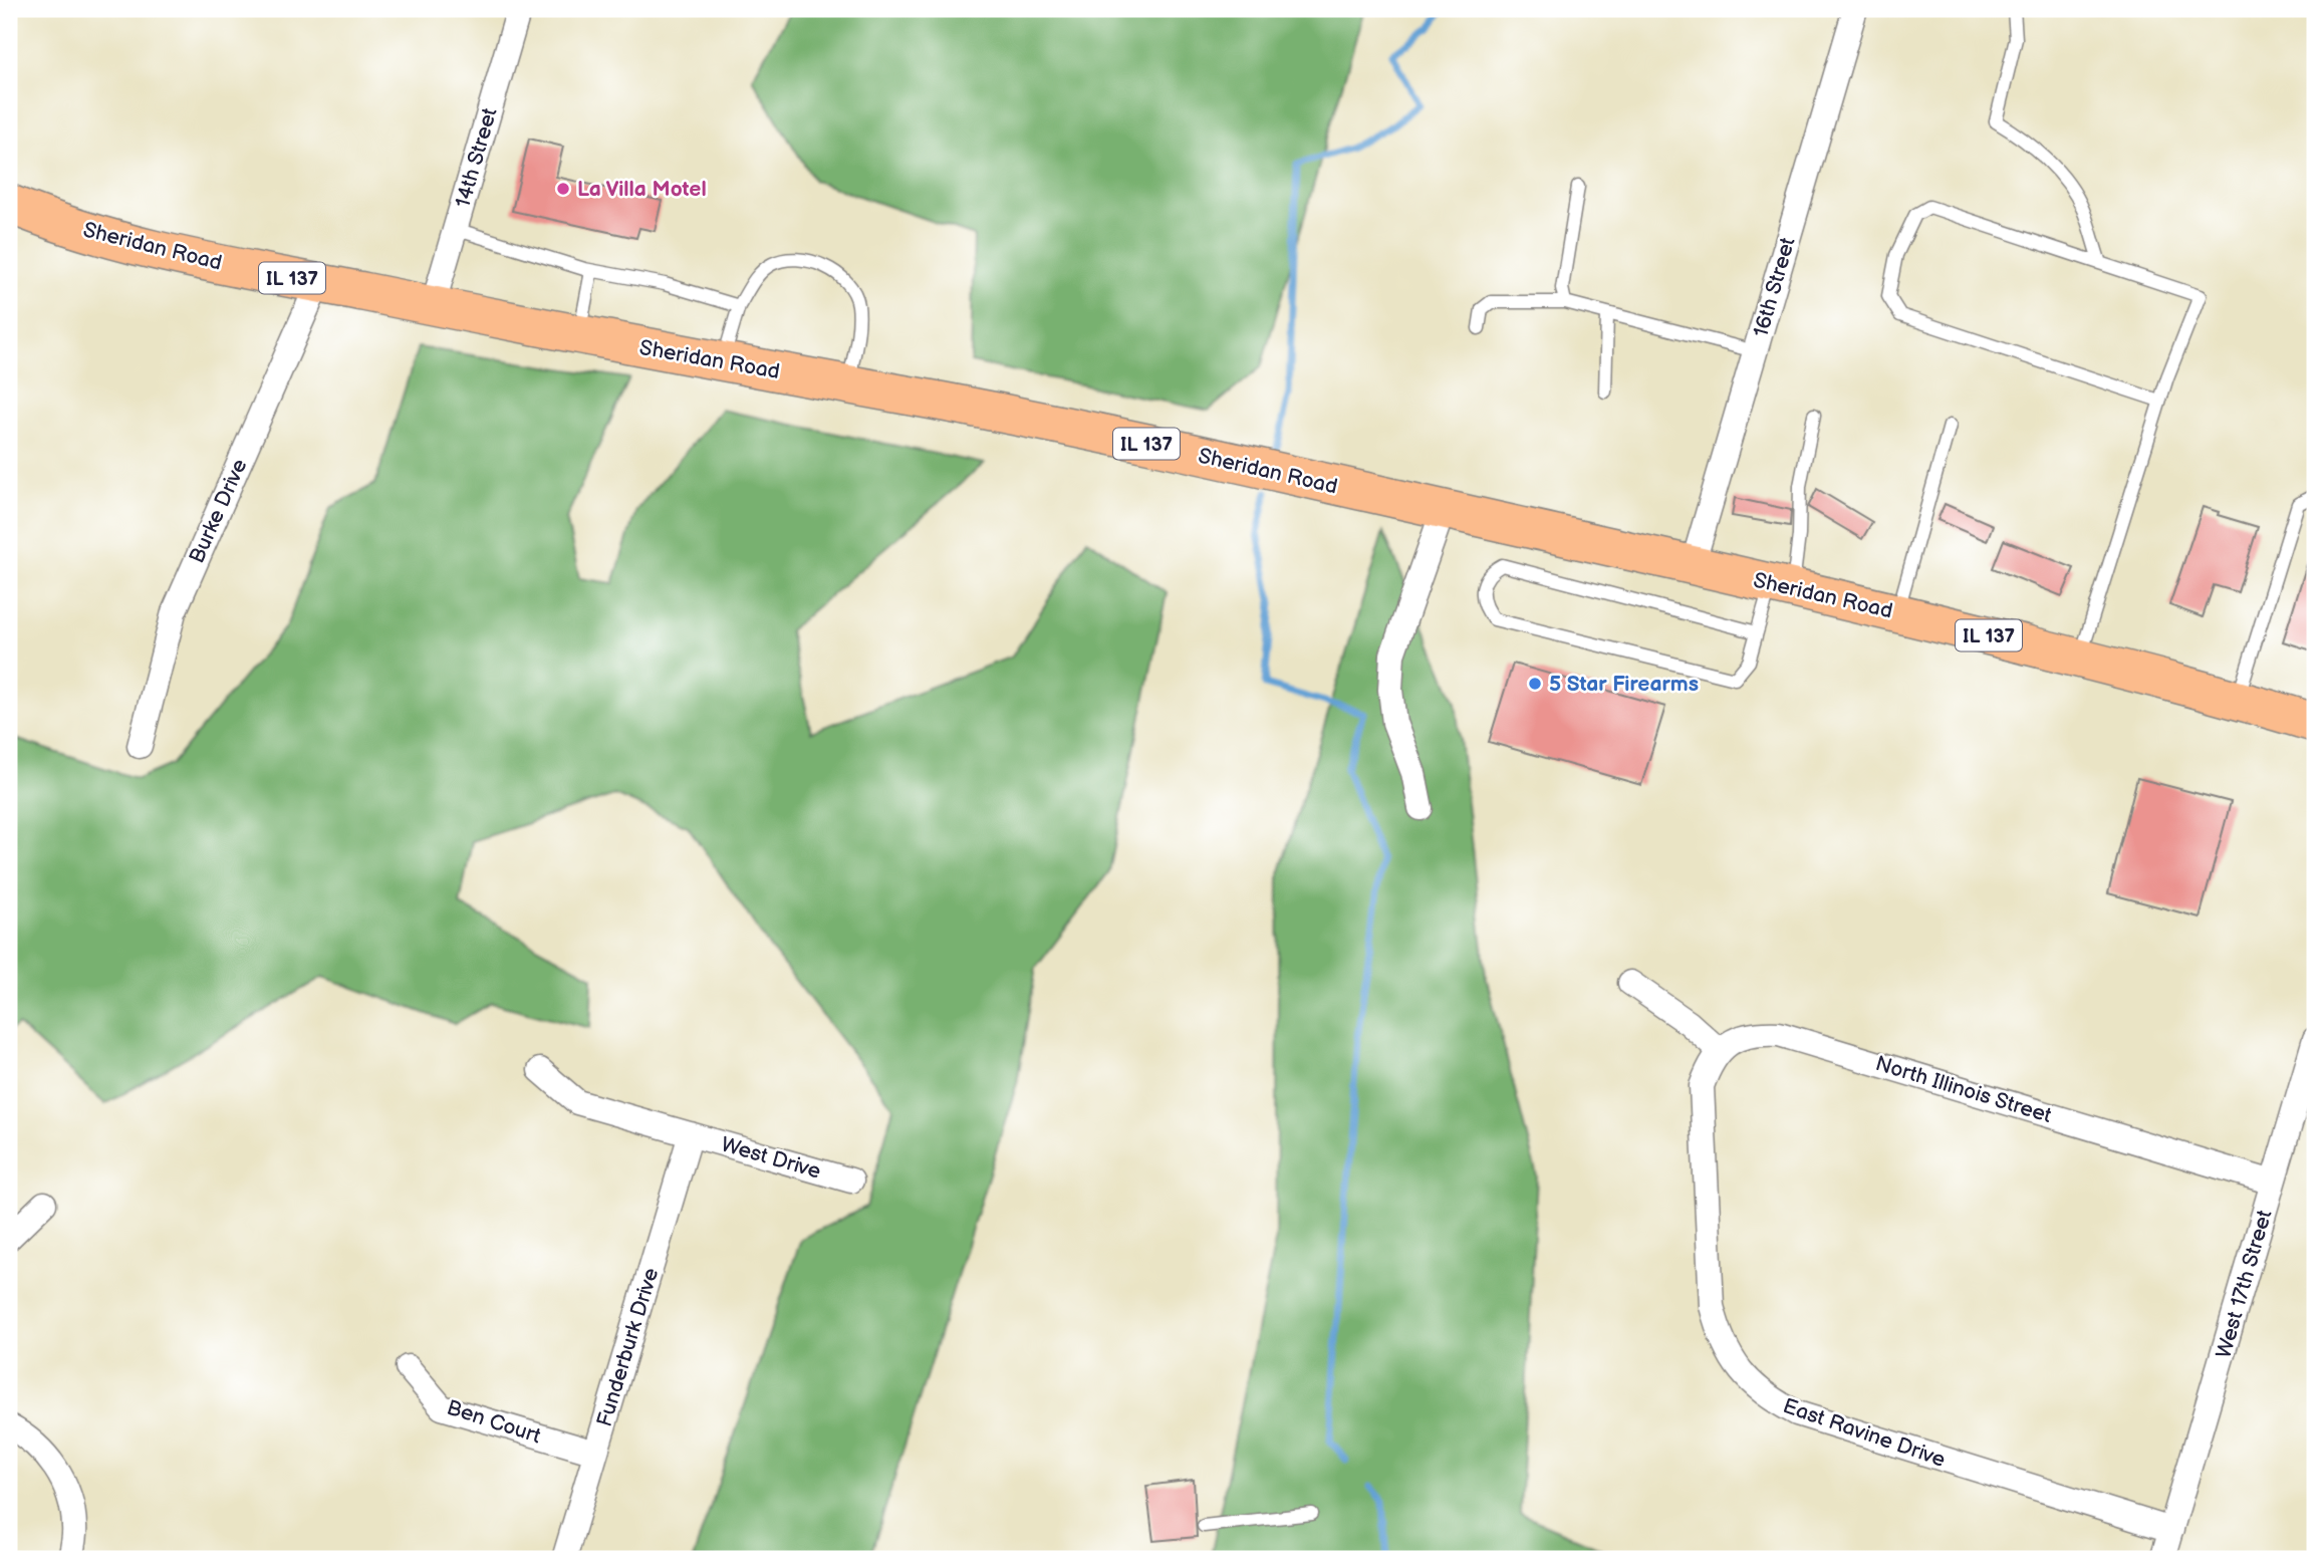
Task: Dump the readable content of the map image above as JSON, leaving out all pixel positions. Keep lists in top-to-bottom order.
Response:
{
  "streets": {
    "main road": ["Sheridan Road", "IL 137"],
    "street": [
      "14th Street",
      "16th Street",
      "Burke Drive",
      "North Illinois Street",
      "West Drive",
      "West 17th Street",
      "Funderburk Drive",
      "Ben Court",
      "East Ravine Drive"
    ]
  },
  "crossings": [
    ["14th Street", "Sheridan Road"],
    ["Sheridan Road", "16th Street"],
    ["Sheridan Road", "Burke Drive"],
    ["North Illinois Street", "West 17th Street"],
    ["North Illinois Street", "East Ravine Drive"],
    ["West Drive", "Funderburk Drive"],
    ["West 17th Street", "East Ravine Drive"],
    ["Funderburk Drive", "Ben Court"]
  ],
  "places": ["La Villa Motel", "5 Star Firearms"]
}
